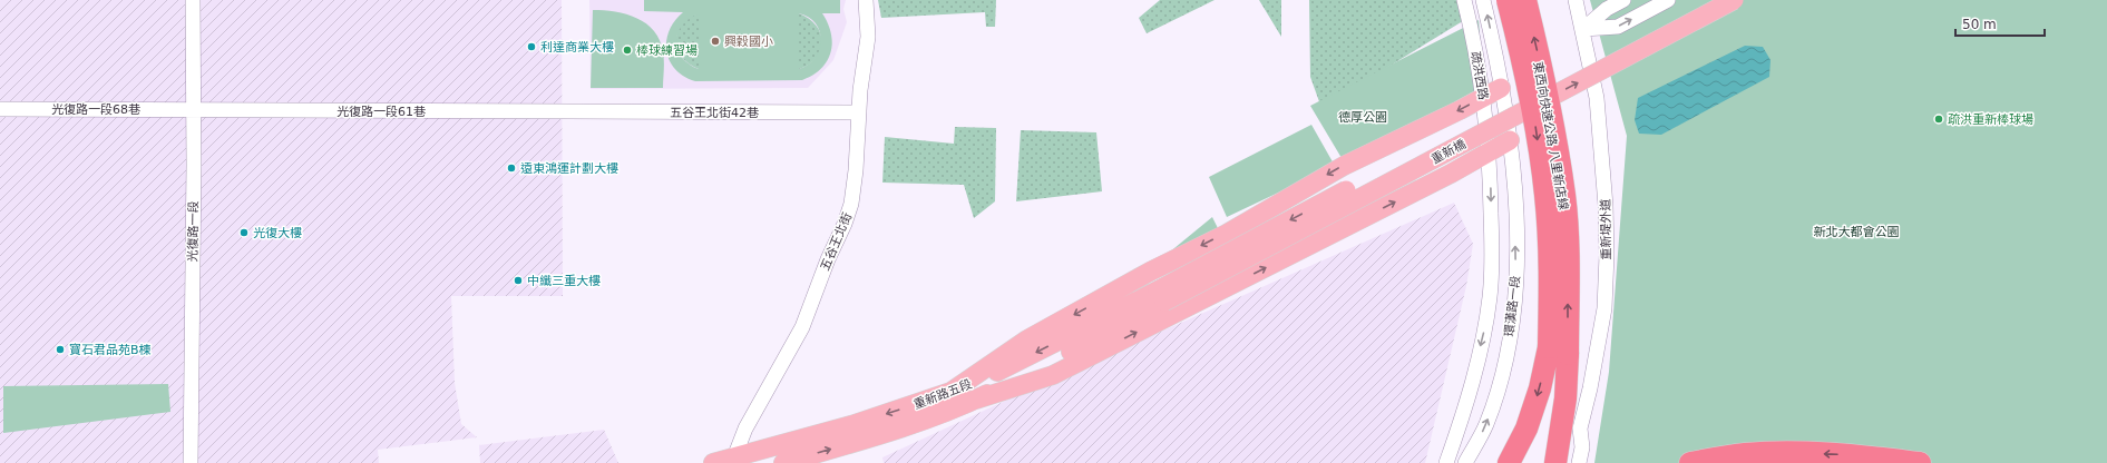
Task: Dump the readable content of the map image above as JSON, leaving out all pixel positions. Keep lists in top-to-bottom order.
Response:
{
  "streets": {
    "highway": ["東西向快速公路 八里新店線"],
    "main road": ["重新橋", "重新路五段"],
    "street": [
      "疏洪西路",
      "光復路一段68巷",
      "光復路一段61巷",
      "五谷王北街42巷",
      "重新堤外道",
      "光復路一段",
      "五谷王北街",
      "環漢路一段"
    ]
  },
  "crossings": [
    ["疏洪西路", "環漢路一段"],
    ["光復路一段68巷", "光復路一段61巷"],
    ["光復路一段68巷", "光復路一段"],
    ["光復路一段61巷", "五谷王北街42巷"],
    ["光復路一段61巷", "光復路一段"],
    ["五谷王北街42巷", "五谷王北街"],
    ["重新橋", "重新路五段"],
    ["五谷王北街", "重新路五段"]
  ],
  "parks": ["德厚公園", "新北大都會公園"],
  "places": [
    "興穀國小",
    "利達商業大樓",
    "棒球練習場",
    "疏洪重新棒球場",
    "遠東鴻運計劃大樓",
    "光復大樓",
    "中纖三重大樓",
    "寶石君品苑B棟"
  ],
  "scale_bar": "50 m"
}
